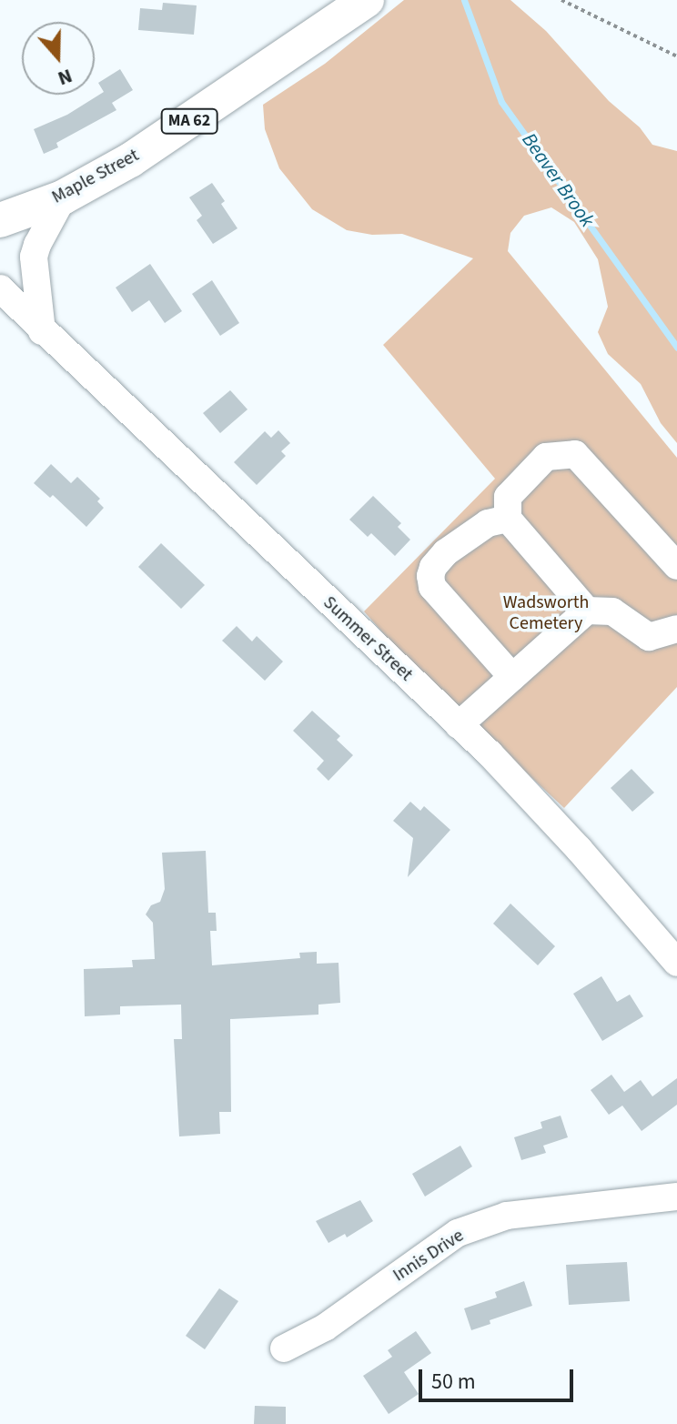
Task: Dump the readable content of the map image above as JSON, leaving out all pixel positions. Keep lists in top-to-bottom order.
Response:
{
  "streets": {
    "main road": ["MA 62", "Maple Street"],
    "street": ["Summer Street", "Innis Drive"]
  },
  "water": ["Beaver Brook"],
  "parks": ["Wadsworth Cemetery"],
  "scale_bar": "50 m",
  "north": "bottom"
}
